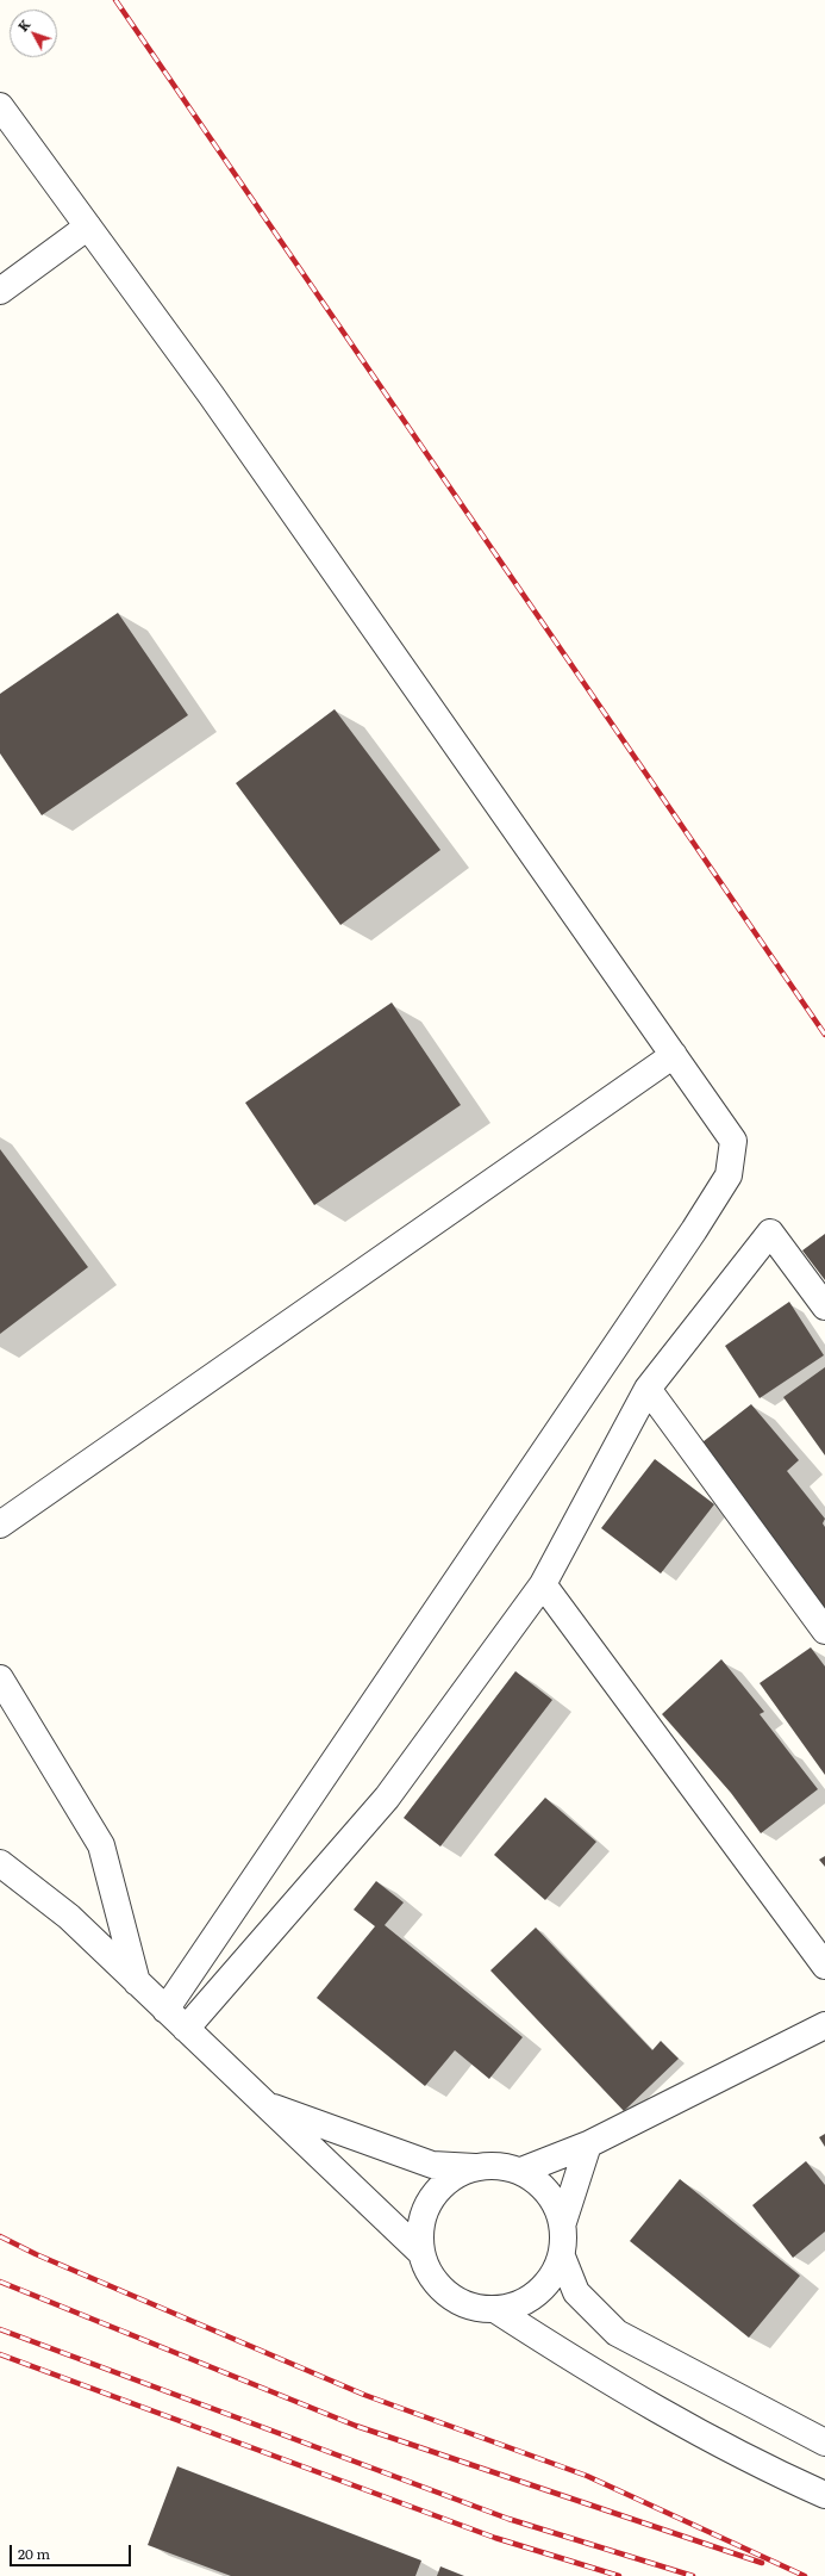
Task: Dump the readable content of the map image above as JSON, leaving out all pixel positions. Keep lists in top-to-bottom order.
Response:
{
  "scale_bar": "20 m",
  "north": "top left"
}
